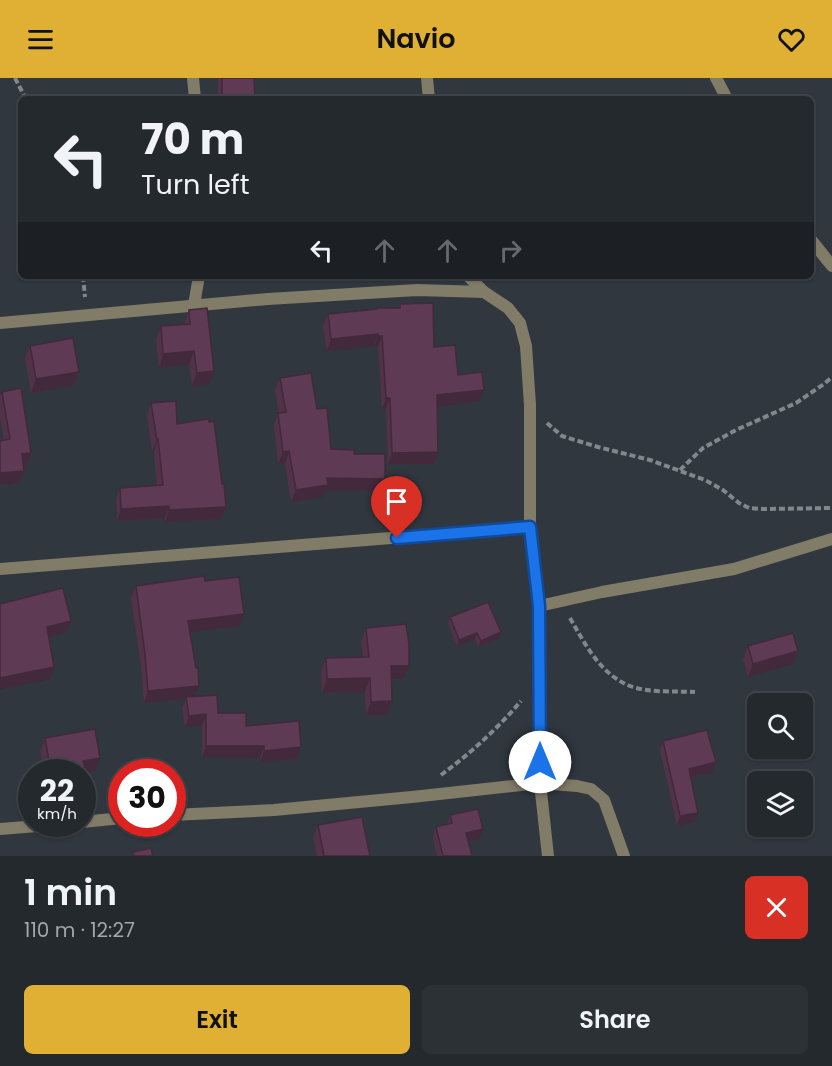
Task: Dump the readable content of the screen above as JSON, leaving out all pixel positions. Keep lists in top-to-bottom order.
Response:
{
  "page": {
    "header": "Navio",
    "turn": ["70 m", "Turn left"],
    "speed": "22 km/h",
    "limit": "30",
    "heading": ["1 min", "110 m · 12:27"],
    "buttons": ["Exit", "Share"]
  }
}
